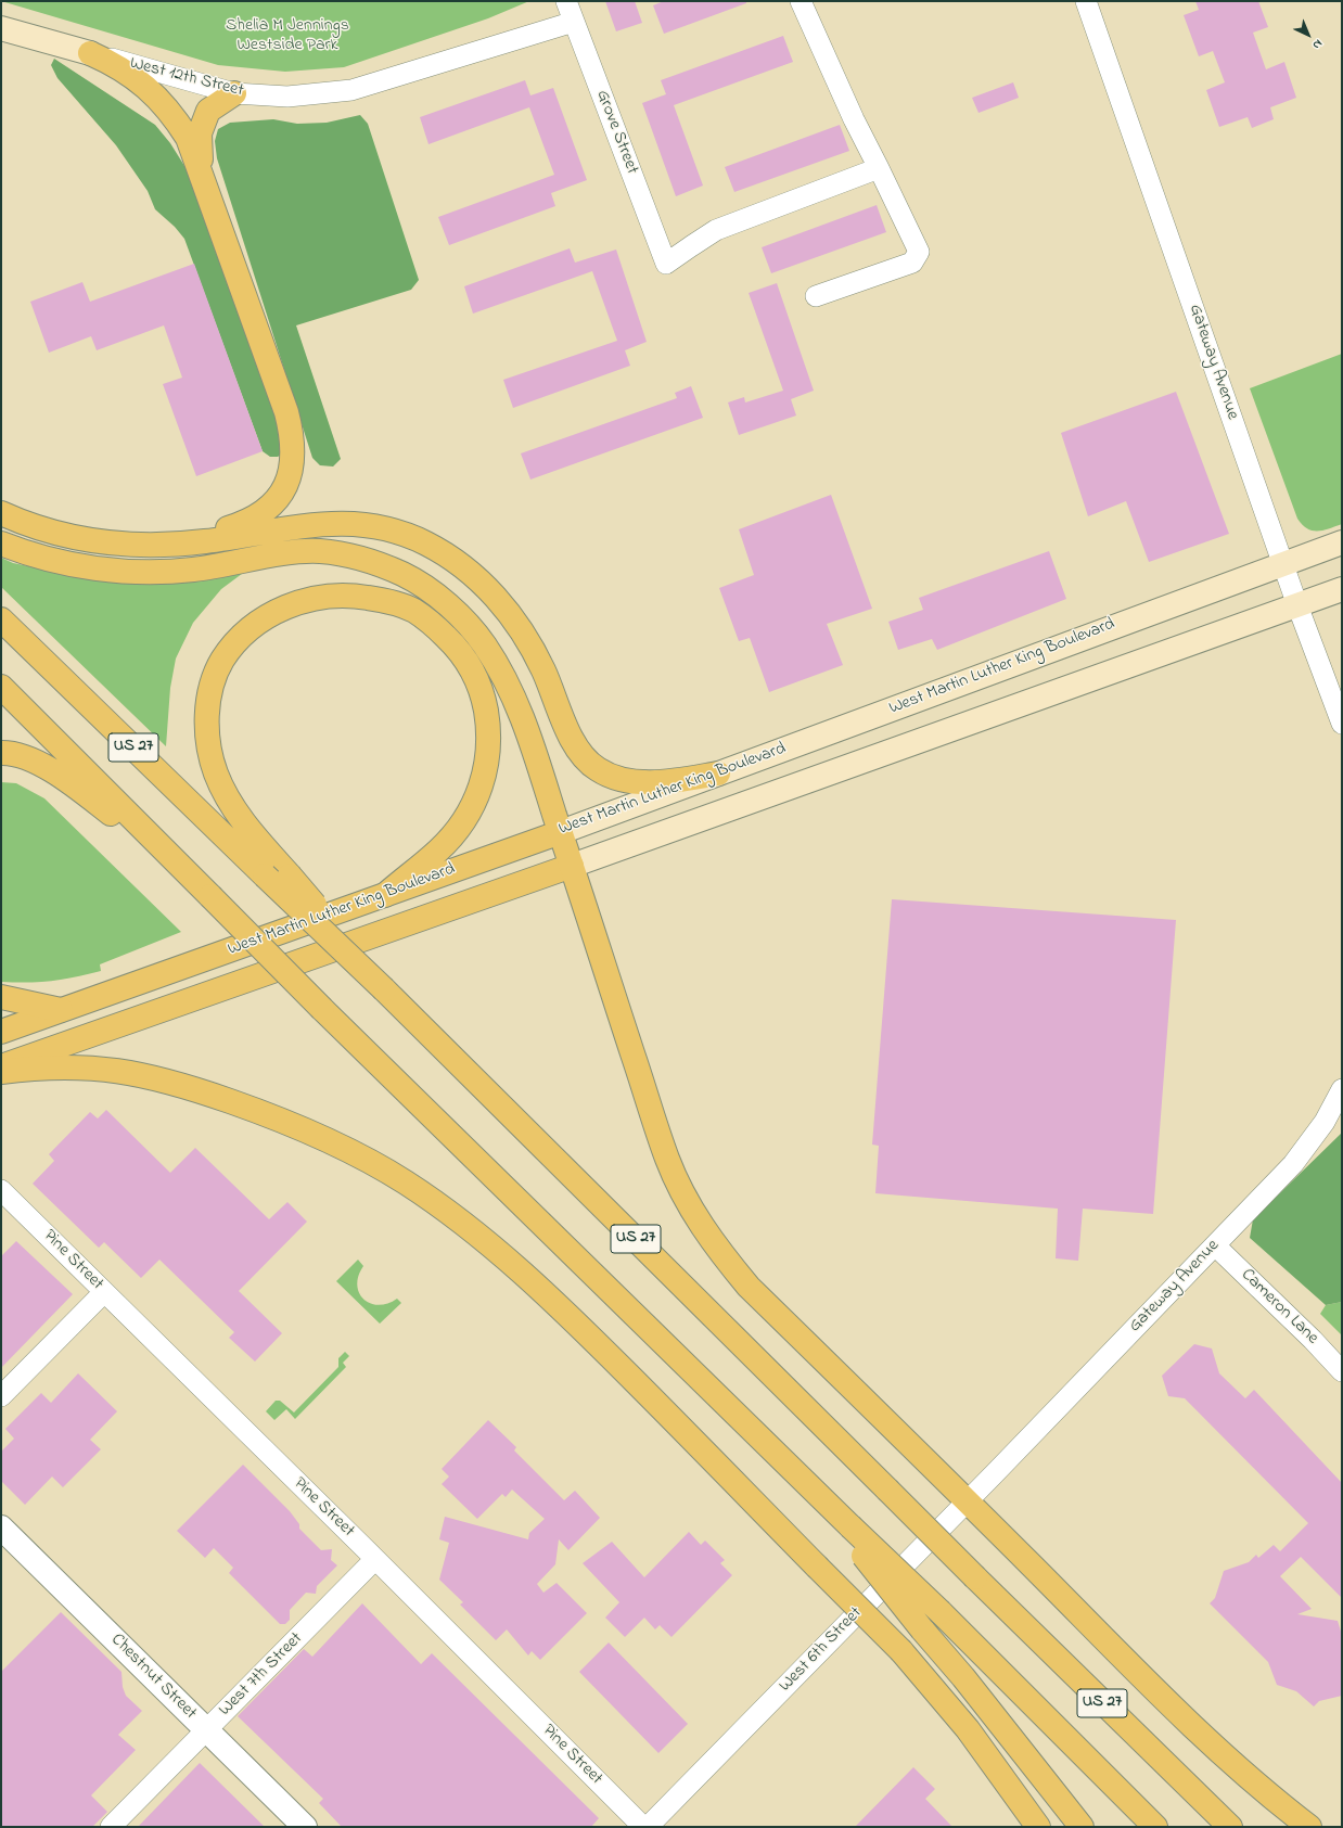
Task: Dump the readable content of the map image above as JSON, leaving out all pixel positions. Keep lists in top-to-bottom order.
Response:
{
  "streets": {
    "main road": ["West 12th Street", "West Martin Luther King Boulevard", "US 27"],
    "street": [
      "Grove Street",
      "Gateway Avenue",
      "Pine Street",
      "Cameron Lane",
      "West 6th Street",
      "West 7th Street",
      "Chestnut Street"
    ]
  },
  "crossings": [
    ["West 12th Street", "Grove Street"],
    ["Gateway Avenue", "West Martin Luther King Boulevard"],
    ["Gateway Avenue", "Cameron Lane"],
    ["Gateway Avenue", "West 6th Street"],
    ["Pine Street", "West 7th Street"],
    ["West 7th Street", "Chestnut Street"]
  ],
  "parks": ["Shelia M Jennings Westside Park"],
  "north": "bottom right"
}
